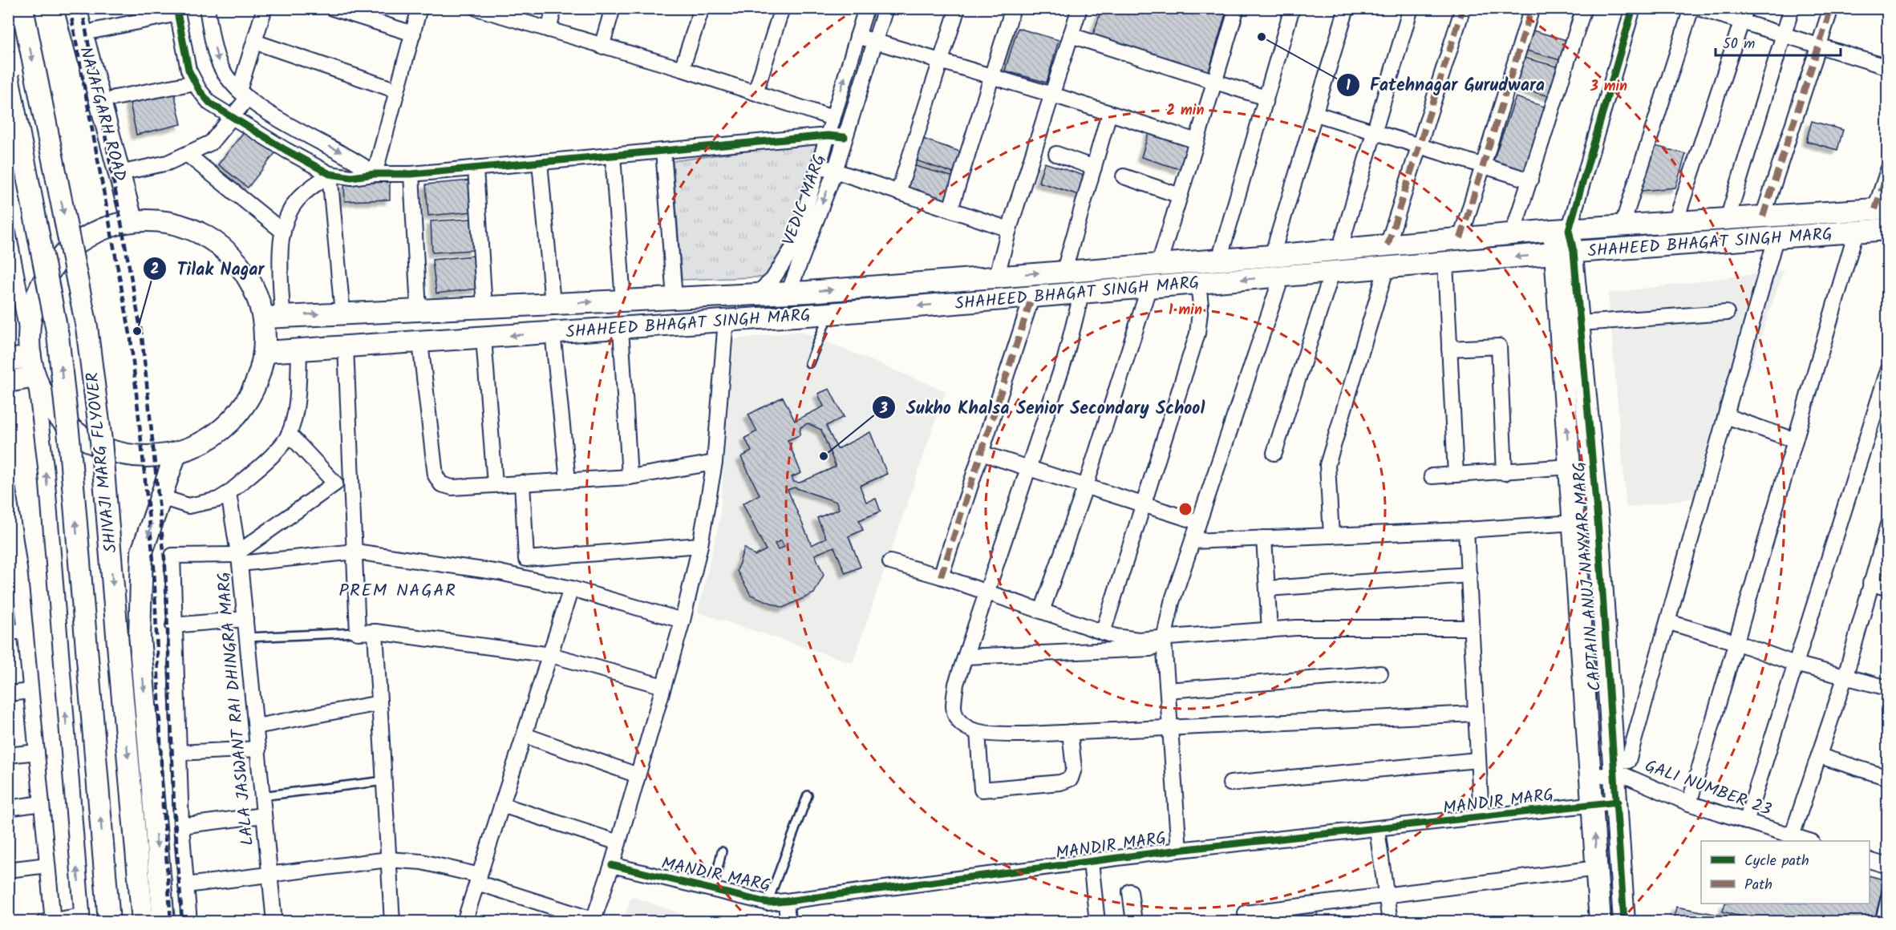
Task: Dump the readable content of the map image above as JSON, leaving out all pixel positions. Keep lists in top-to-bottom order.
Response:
{
  "streets": {
    "main road": [
      "NAJAFGARH ROAD",
      "SHAHEED BHAGAT SINGH MARG",
      "SHIVAJI MARG FLYOVER",
      "CAPTAIN ANUJ NAYYAR MARG"
    ],
    "street": [
      "VEDIC MARG",
      "LALA JASWANT RAI DHINGRA MARG",
      "GALI NUMBER 23",
      "MANDIR MARG"
    ]
  },
  "crossings": [
    ["VEDIC MARG", "SHAHEED BHAGAT SINGH MARG"],
    ["SHAHEED BHAGAT SINGH MARG", "CAPTAIN ANUJ NAYYAR MARG"],
    ["CAPTAIN ANUJ NAYYAR MARG", "GALI NUMBER 23"],
    ["CAPTAIN ANUJ NAYYAR MARG", "MANDIR MARG"]
  ],
  "districts": ["PREM NAGAR"],
  "places": ["Fatehnagar Gurudwara", "Tilak Nagar", "Sukho Khalsa Senior Secondary School"],
  "legend": ["Cycle path", "Path"],
  "scale_bar": "50 m",
  "rings": ["3 min", "2 min", "1 min"]
}
